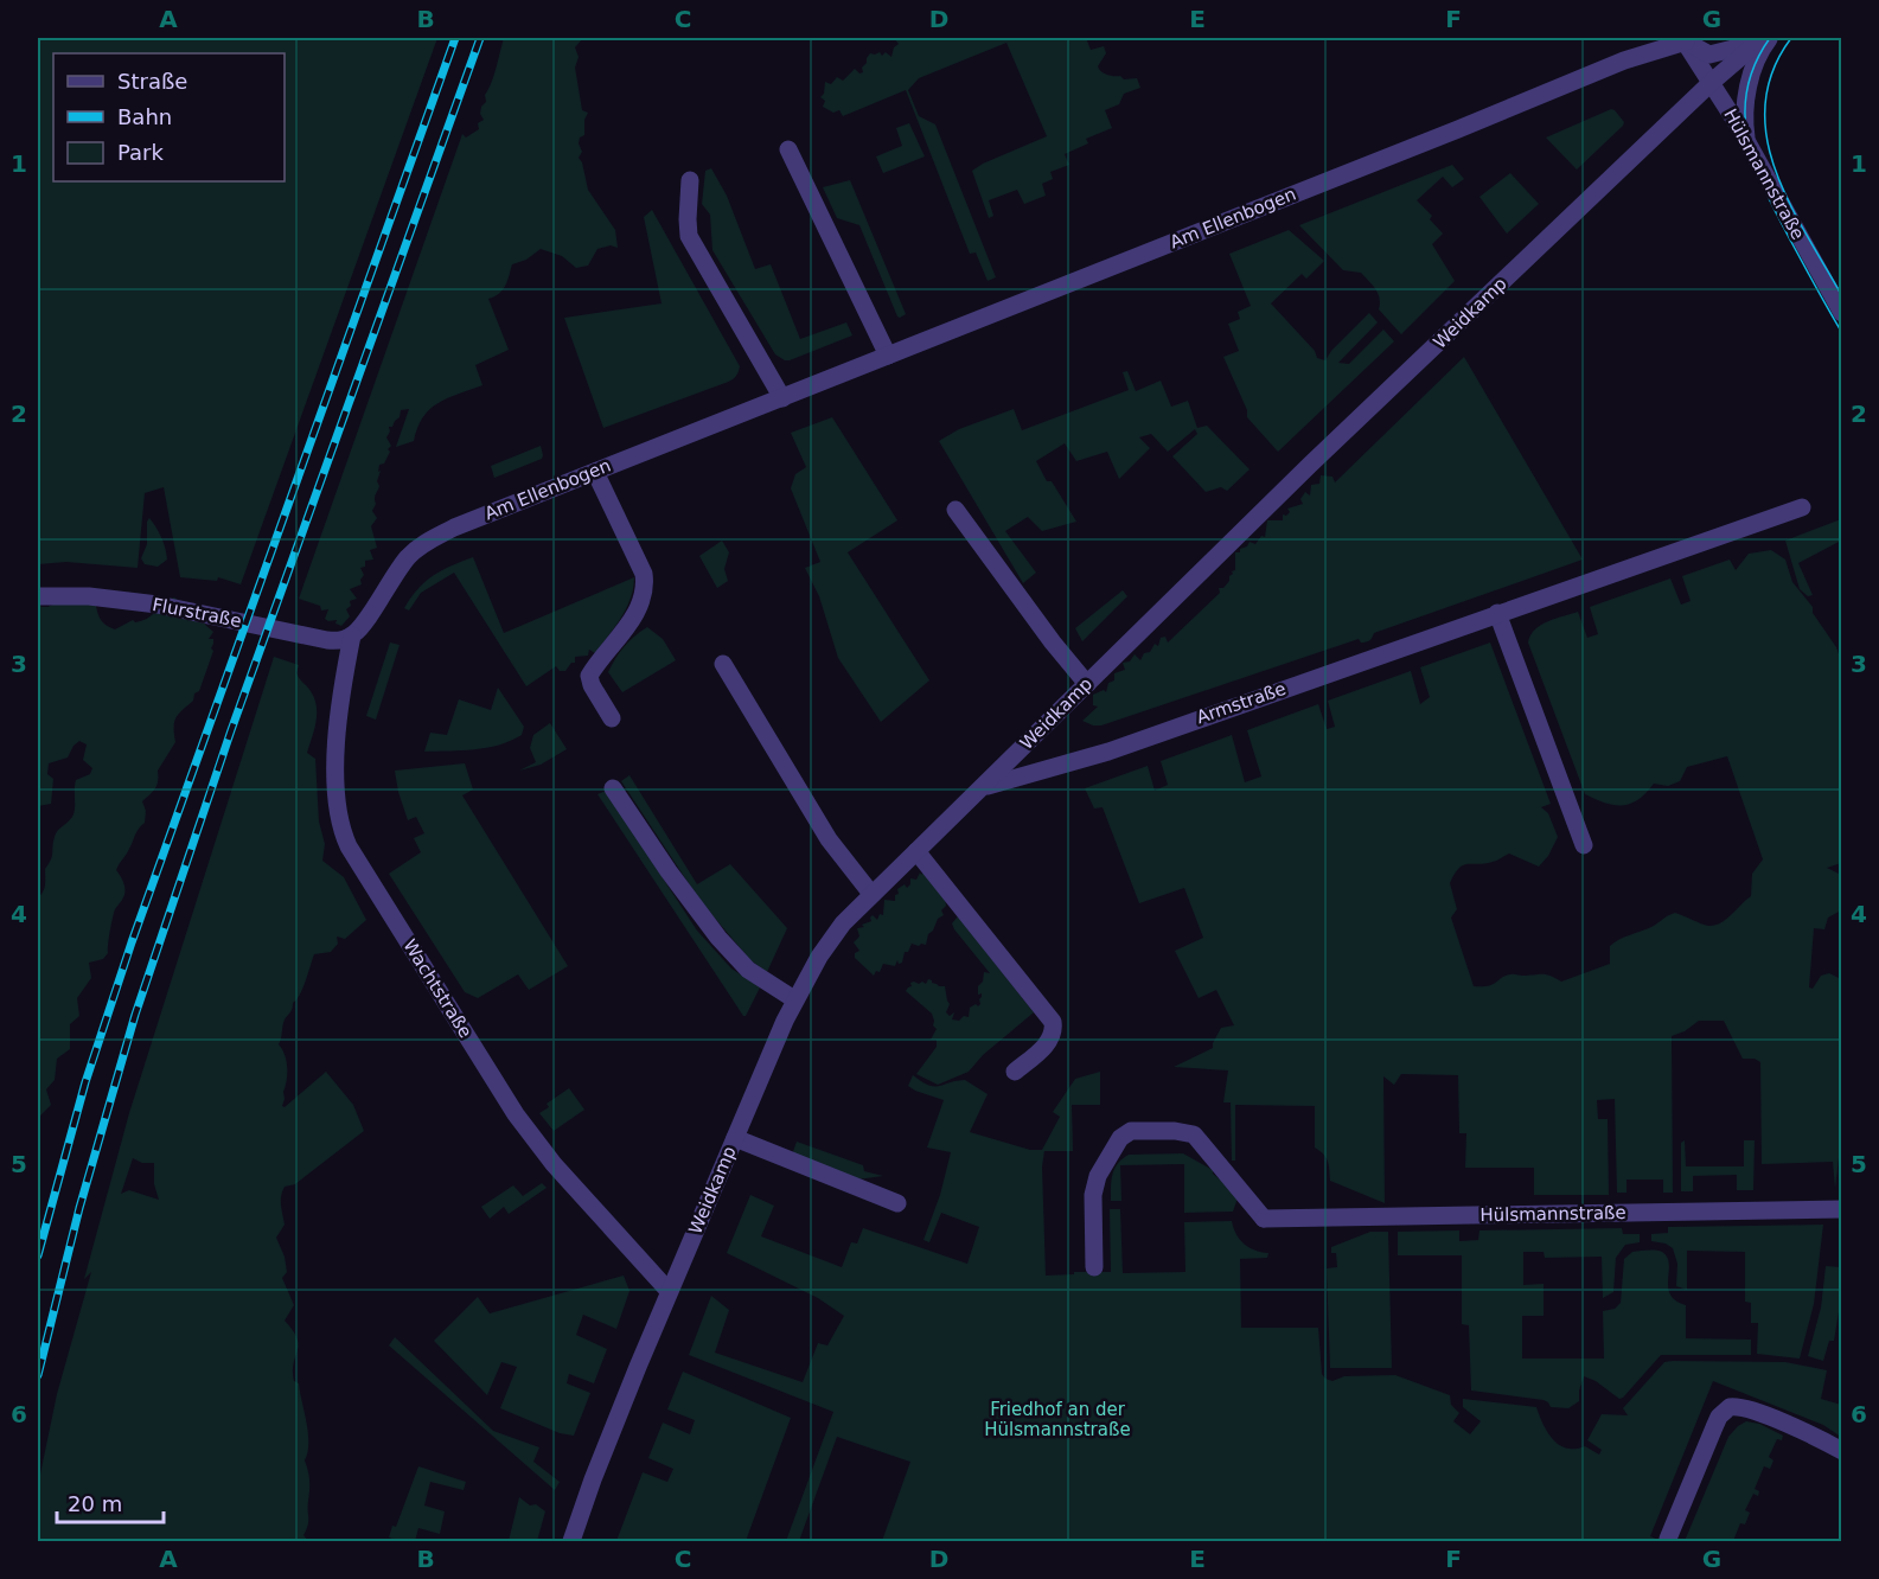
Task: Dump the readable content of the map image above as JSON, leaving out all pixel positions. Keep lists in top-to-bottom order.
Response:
{
  "streets": {
    "street": [
      "Hülsmannstraße",
      "Am Ellenbogen",
      "Weidkamp",
      "Flurstraße",
      "Armstraße",
      "Wachtstraße"
    ]
  },
  "crossings": [
    ["Hülsmannstraße", "Am Ellenbogen"],
    ["Hülsmannstraße", "Weidkamp"],
    ["Am Ellenbogen", "Flurstraße"],
    ["Am Ellenbogen", "Wachtstraße"],
    ["Weidkamp", "Armstraße"],
    ["Weidkamp", "Wachtstraße"],
    ["Flurstraße", "Wachtstraße"]
  ],
  "parks": ["Friedhof an der Hülsmannstraße"],
  "legend": ["Straße", "Bahn", "Park"],
  "scale_bar": "20 m",
  "grid": {
    "columns": [
      "A",
      "B",
      "C",
      "D",
      "E",
      "F",
      "G"
    ],
    "rows": [
      "1",
      "2",
      "3",
      "4",
      "5",
      "6"
    ]
  }
}
